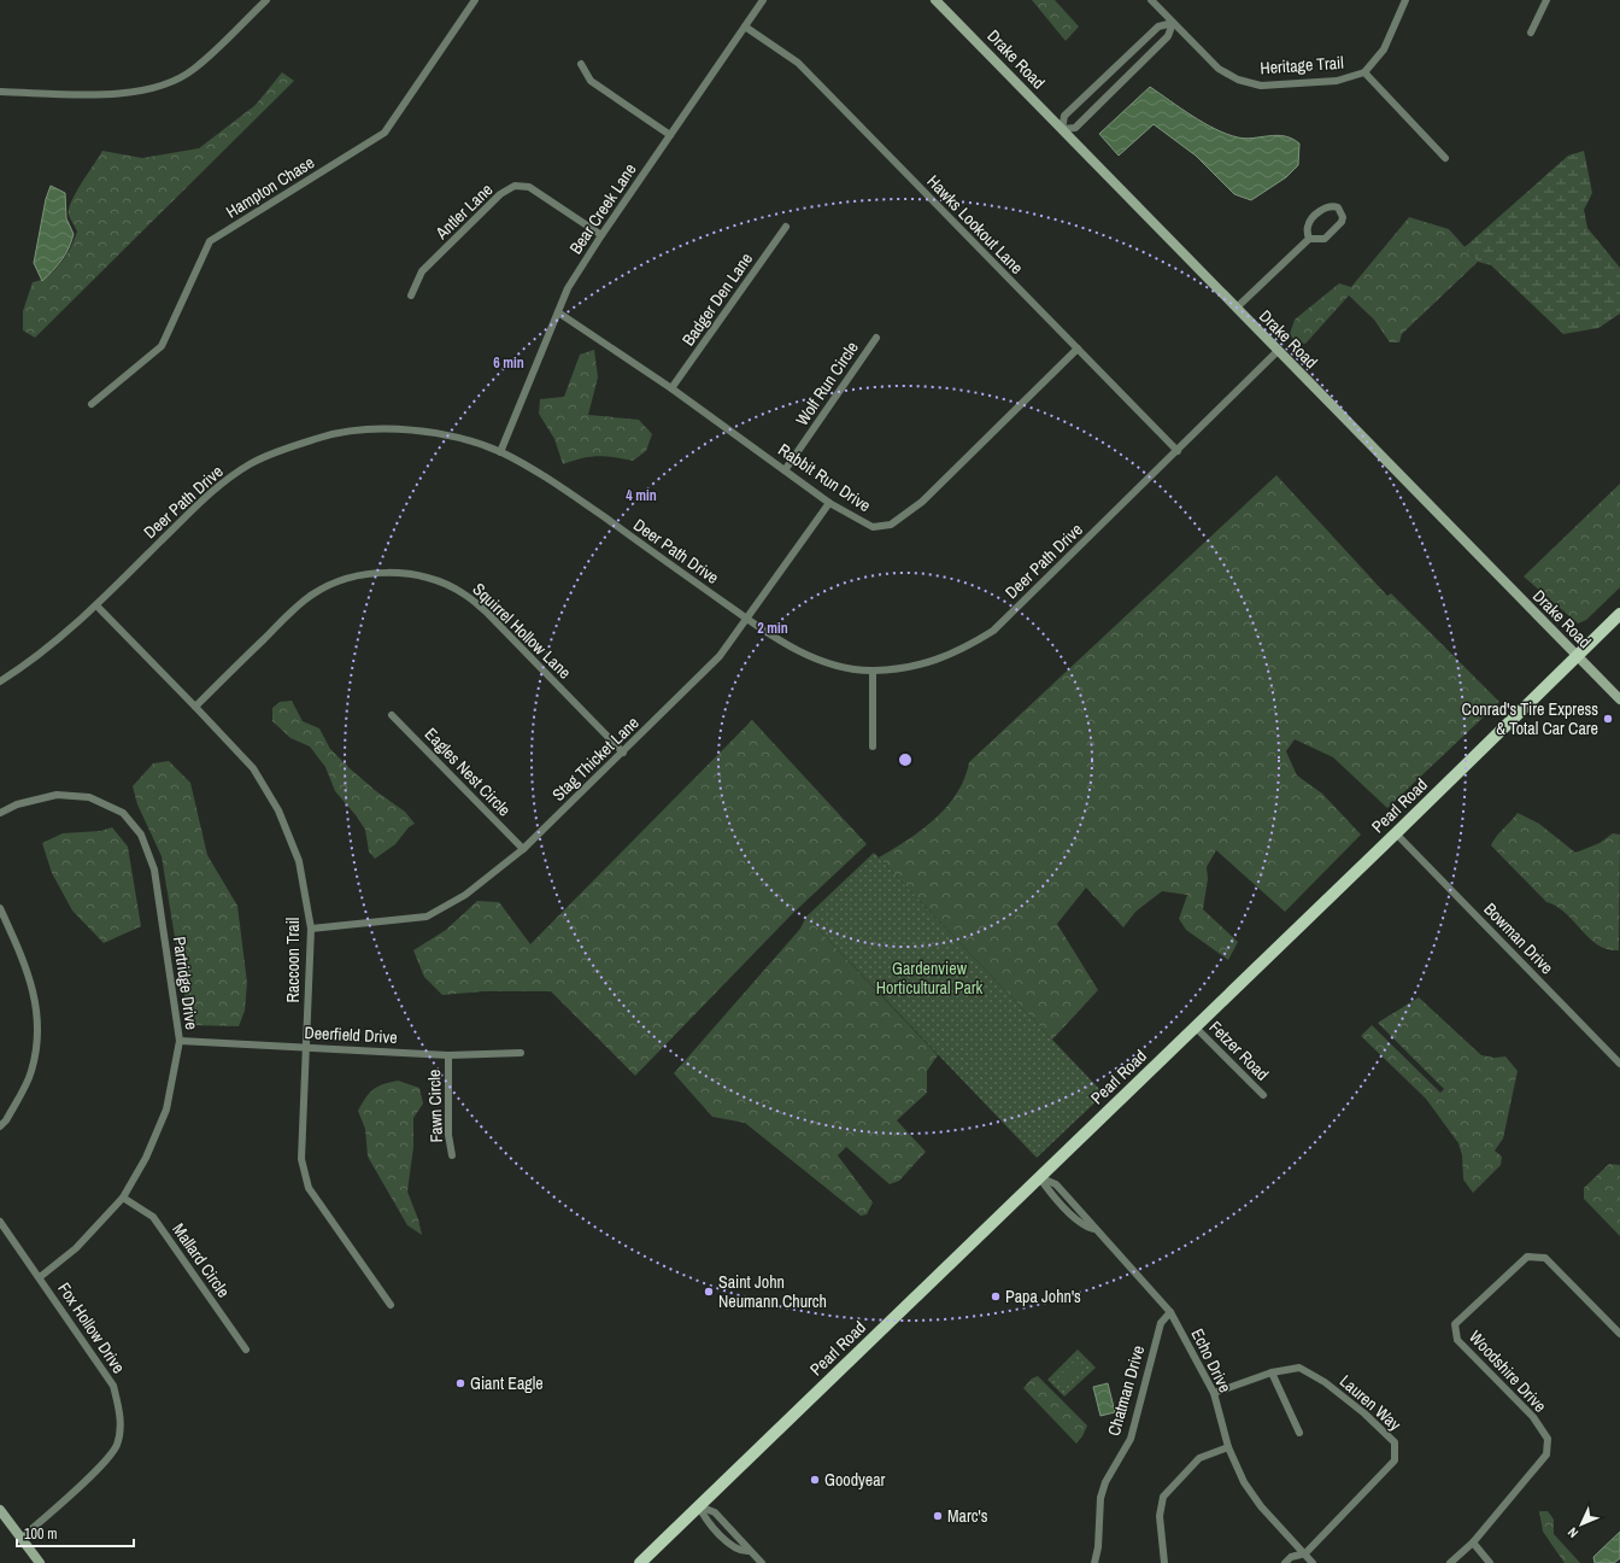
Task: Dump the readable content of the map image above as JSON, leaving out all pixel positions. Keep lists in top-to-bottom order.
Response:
{
  "streets": {
    "main road": ["Pearl Road"],
    "street": [
      "Drake Road",
      "Heritage Trail",
      "Hampton Chase",
      "Bear Creek Lane",
      "Antler Lane",
      "Hawks Lookout Lane",
      "Badger Den Lane",
      "Wolf Run Circle",
      "Rabbit Run Drive",
      "Deer Path Drive",
      "Squirrel Hollow Lane",
      "Stag Thicket Lane",
      "Eagles Nest Circle",
      "Bowman Drive",
      "Raccoon Trail",
      "Partridge Drive",
      "Deerfield Drive",
      "Fetzer Road",
      "Fawn Circle",
      "Mallard Circle",
      "Fox Hollow Drive",
      "Echo Drive",
      "Woodshire Drive",
      "Chatman Drive",
      "Lauren Way"
    ]
  },
  "crossings": [
    ["Drake Road", "Deer Path Drive"],
    ["Drake Road", "Pearl Road"],
    ["Bear Creek Lane", "Antler Lane"],
    ["Bear Creek Lane", "Hawks Lookout Lane"],
    ["Bear Creek Lane", "Rabbit Run Drive"],
    ["Bear Creek Lane", "Deer Path Drive"],
    ["Hawks Lookout Lane", "Rabbit Run Drive"],
    ["Hawks Lookout Lane", "Deer Path Drive"],
    ["Badger Den Lane", "Rabbit Run Drive"],
    ["Wolf Run Circle", "Rabbit Run Drive"],
    ["Rabbit Run Drive", "Stag Thicket Lane"],
    ["Deer Path Drive", "Stag Thicket Lane"],
    ["Deer Path Drive", "Raccoon Trail"],
    ["Squirrel Hollow Lane", "Stag Thicket Lane"],
    ["Squirrel Hollow Lane", "Raccoon Trail"],
    ["Stag Thicket Lane", "Eagles Nest Circle"],
    ["Stag Thicket Lane", "Raccoon Trail"],
    ["Pearl Road", "Bowman Drive"],
    ["Pearl Road", "Fetzer Road"],
    ["Pearl Road", "Echo Drive"],
    ["Raccoon Trail", "Deerfield Drive"],
    ["Partridge Drive", "Deerfield Drive"],
    ["Partridge Drive", "Mallard Circle"],
    ["Partridge Drive", "Fox Hollow Drive"],
    ["Deerfield Drive", "Fawn Circle"],
    ["Echo Drive", "Chatman Drive"],
    ["Echo Drive", "Lauren Way"]
  ],
  "parks": ["Gardenview Horticultural Park"],
  "places": [
    "Conrad's Tire Express & Total Car Care",
    "Saint John Neumann Church",
    "Papa John's",
    "Giant Eagle",
    "Goodyear",
    "Marc's"
  ],
  "scale_bar": "100 m",
  "north": "bottom left",
  "rings": ["6 min", "4 min", "2 min"]
}
